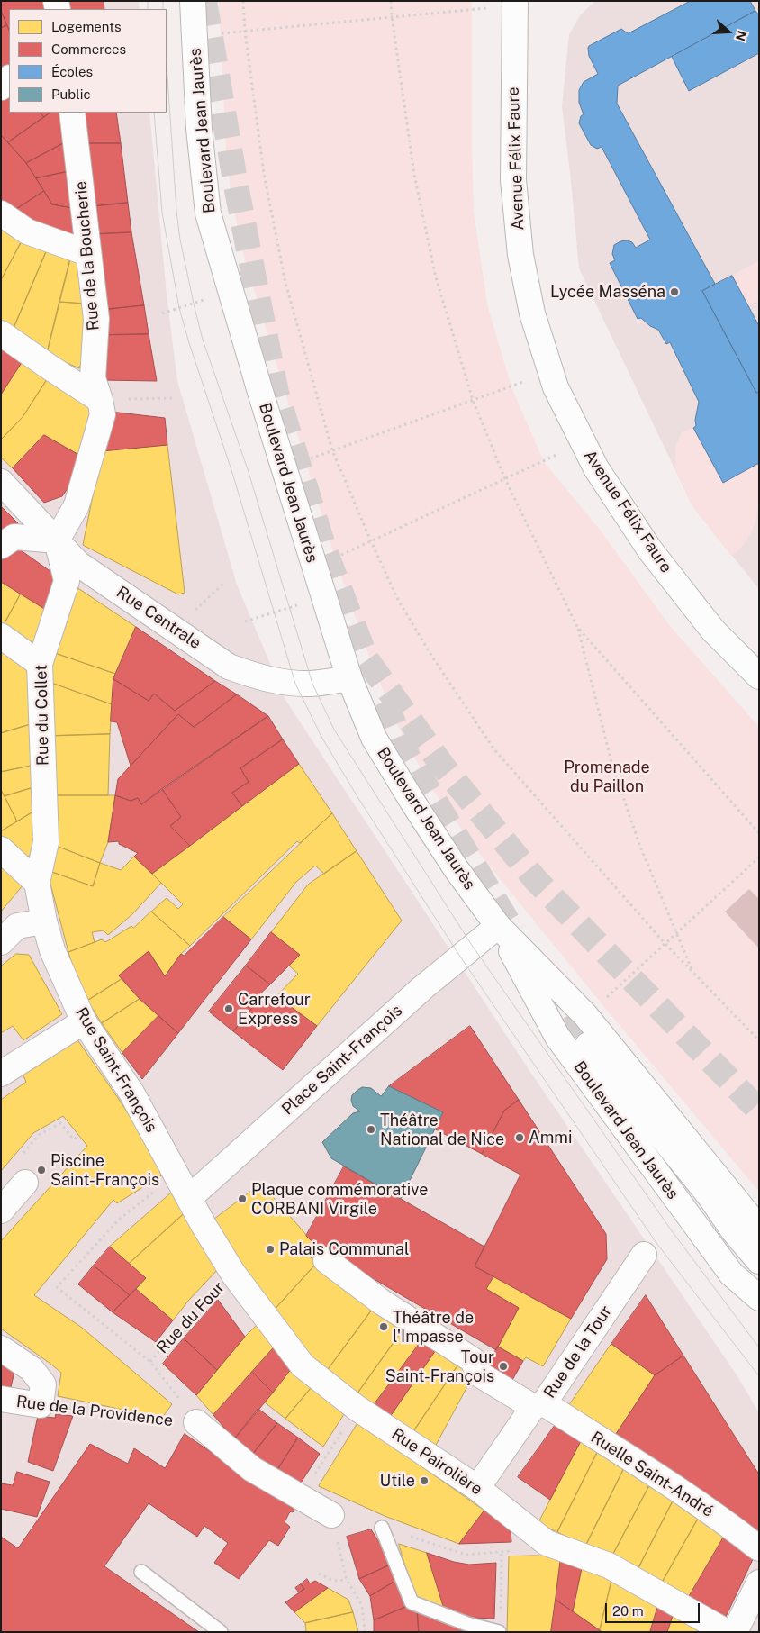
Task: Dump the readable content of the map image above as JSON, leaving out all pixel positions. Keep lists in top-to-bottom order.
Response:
{
  "streets": {
    "street": [
      "Boulevard Jean Jaurès",
      "Avenue Félix Faure",
      "Rue de la Boucherie",
      "Rue Centrale",
      "Rue du Collet",
      "Place Saint-François",
      "Rue Saint-François",
      "Rue de la Tour",
      "Rue de la Providence",
      "Rue Pairolière",
      "Ruelle Saint-André"
    ],
    "path": ["Rue du Four"]
  },
  "crossings": [
    ["Boulevard Jean Jaurès", "Rue Centrale"],
    ["Boulevard Jean Jaurès", "Place Saint-François"],
    ["Rue Centrale", "Rue du Collet"],
    ["Rue du Collet", "Rue Saint-François"],
    ["Place Saint-François", "Rue Saint-François"],
    ["Rue Saint-François", "Rue Pairolière"],
    ["Rue du Four", "Rue Pairolière"],
    ["Rue de la Tour", "Rue Pairolière"],
    ["Rue de la Tour", "Ruelle Saint-André"]
  ],
  "parks": ["Promenade du Paillon"],
  "places": [
    "Lycée Masséna",
    "Carrefour Express",
    "Théâtre National de Nice",
    "Ammi",
    "Piscine Saint-François",
    "Plaque commémorative CORBANI Virgile",
    "Palais Communal",
    "Théâtre de l'Impasse",
    "Tour Saint-François",
    "Utile"
  ],
  "legend": [
    "Logements",
    "Commerces",
    "Écoles",
    "Public"
  ],
  "scale_bar": "20 m",
  "north": "right"
}
